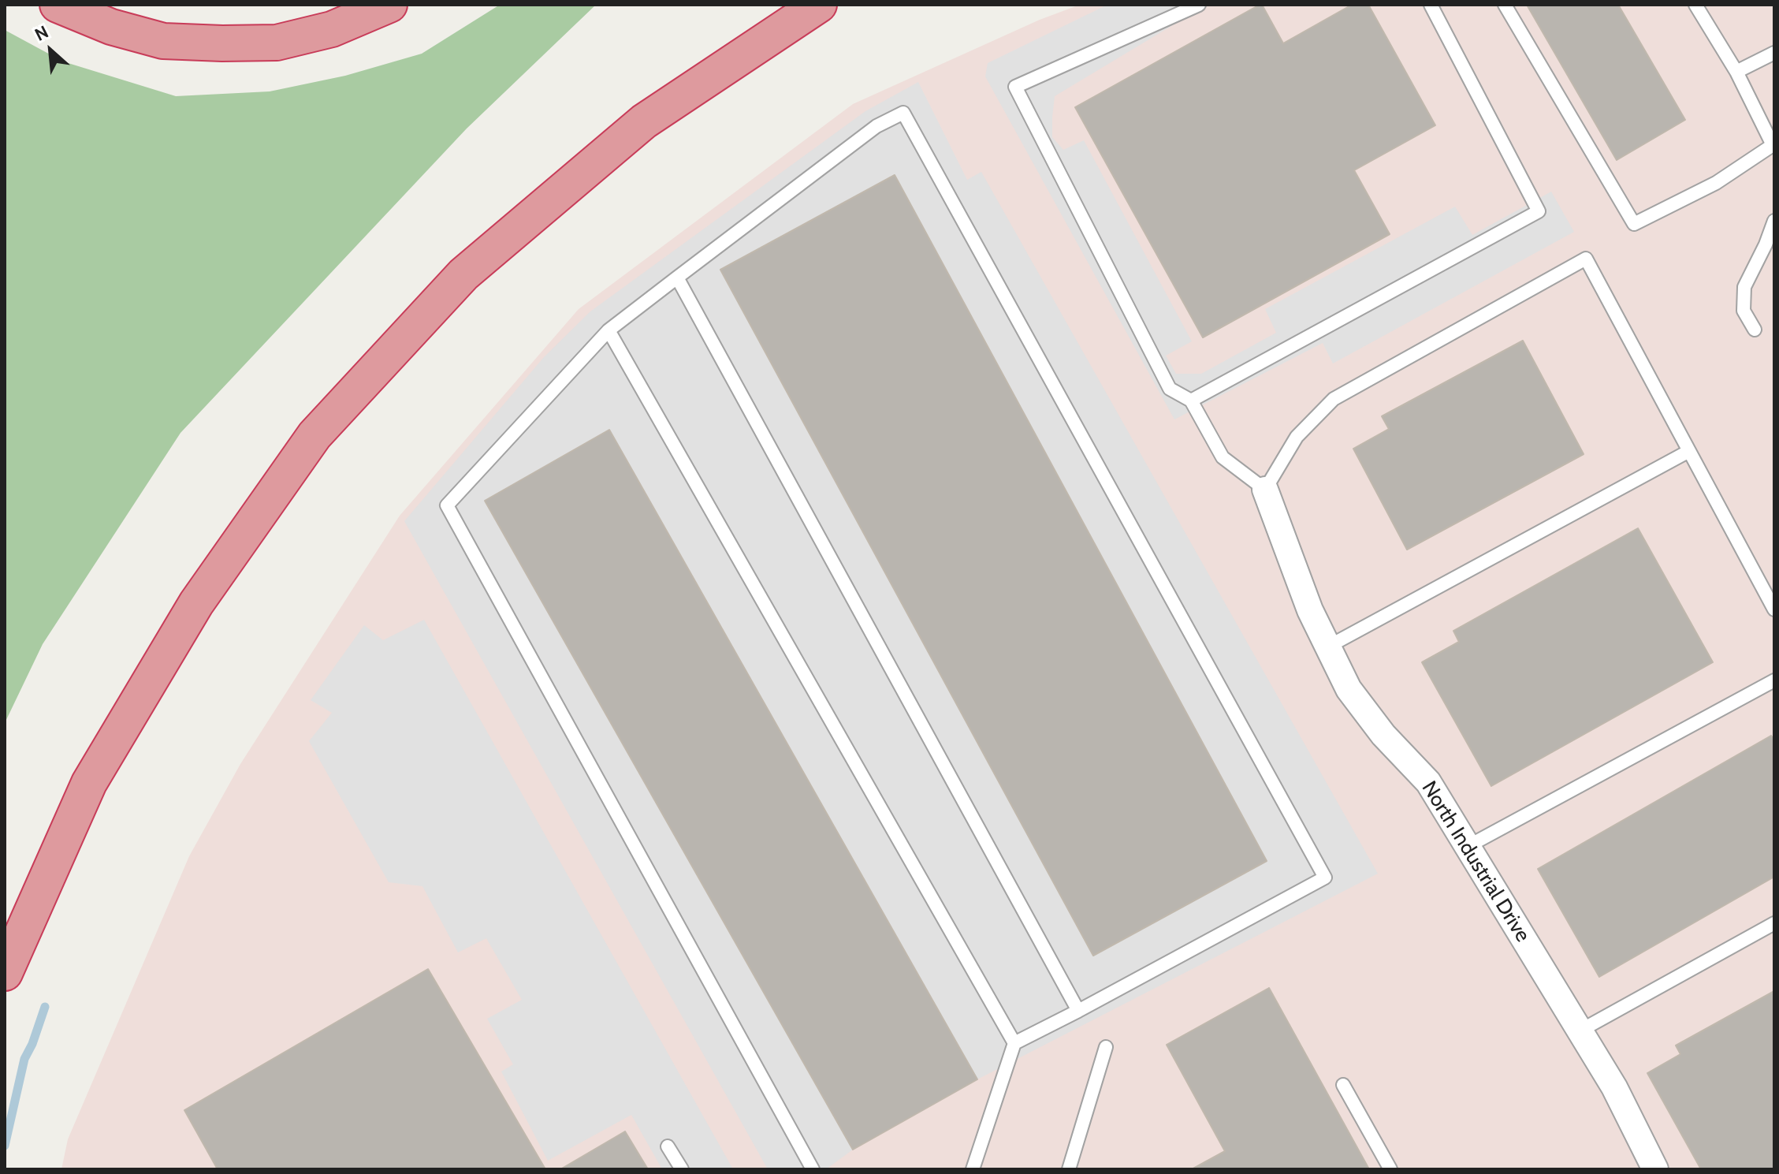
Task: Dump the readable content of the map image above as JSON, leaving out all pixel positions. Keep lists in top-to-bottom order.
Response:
{
  "streets": {
    "street": ["North Industrial Drive"]
  },
  "north": "top left"
}
